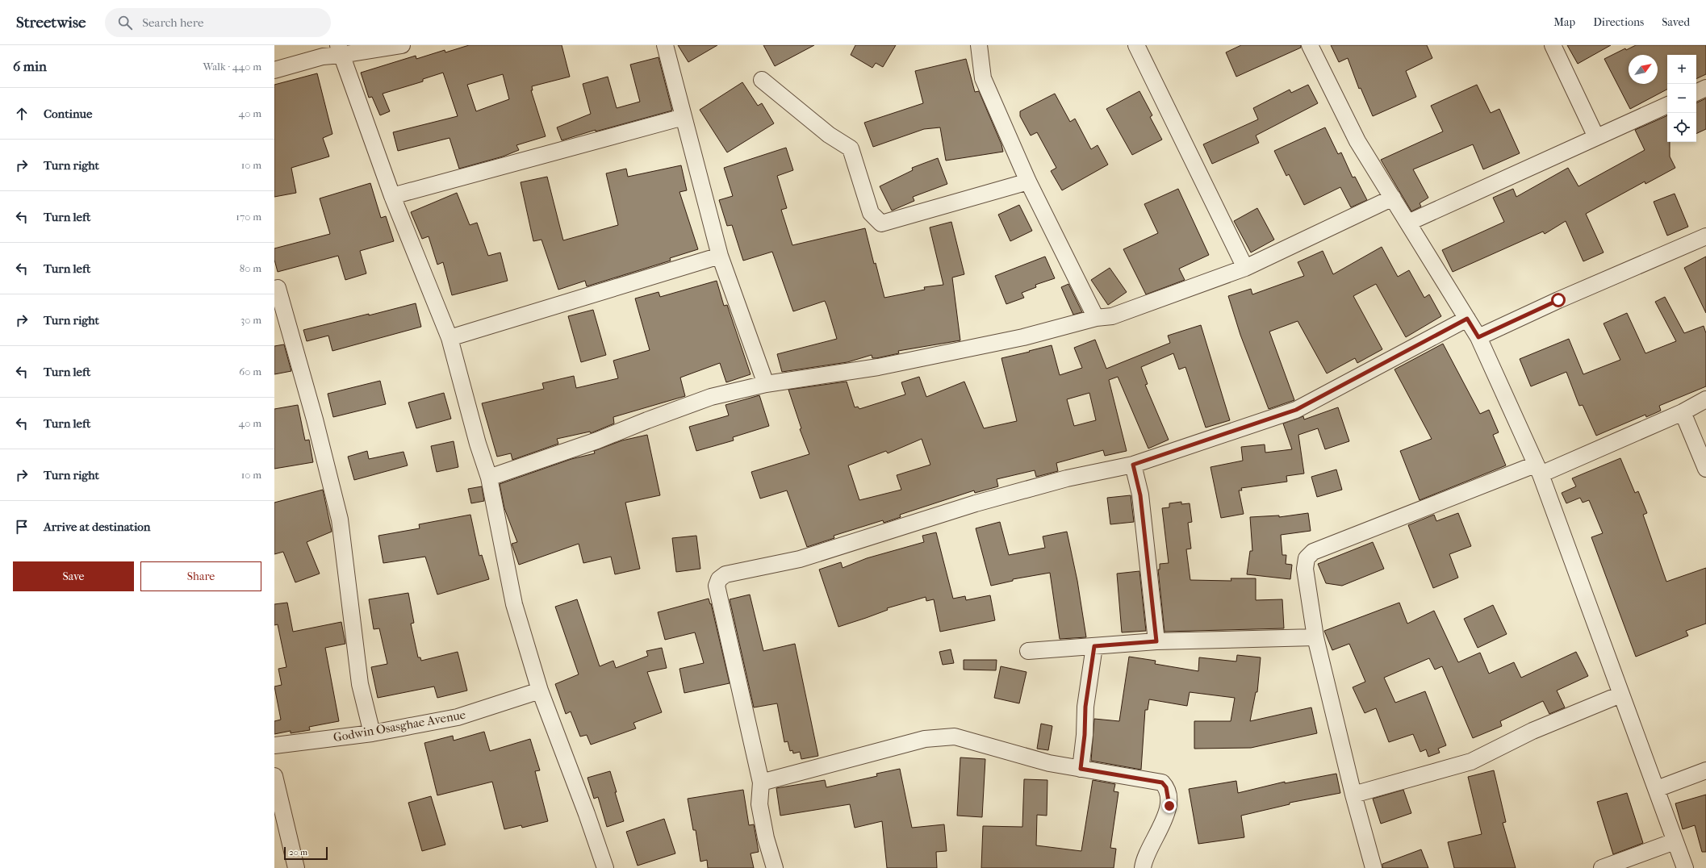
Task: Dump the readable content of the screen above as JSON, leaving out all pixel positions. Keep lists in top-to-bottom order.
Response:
{
  "streets": {
    "street": ["Godwin Osasghae Avenue"]
  },
  "scale_bar": "20 m",
  "north": "top right",
  "page": {
    "header": "Streetwise",
    "search": "Search here",
    "nav": ["Map", "Directions", "Saved"],
    "heading": ["6 min", "Walk · 440 m"],
    "map_buttons": ["+", "−"],
    "list": [
      ["Continue", "40 m"],
      ["Turn right", "10 m"],
      ["Turn left", "170 m"],
      ["Turn left", "80 m"],
      ["Turn right", "30 m"],
      ["Turn left", "60 m"],
      ["Turn left", "40 m"],
      ["Turn right", "10 m"],
      "Arrive at destination"
    ],
    "buttons": ["Save", "Share"],
    "scale": "20 m"
  }
}
